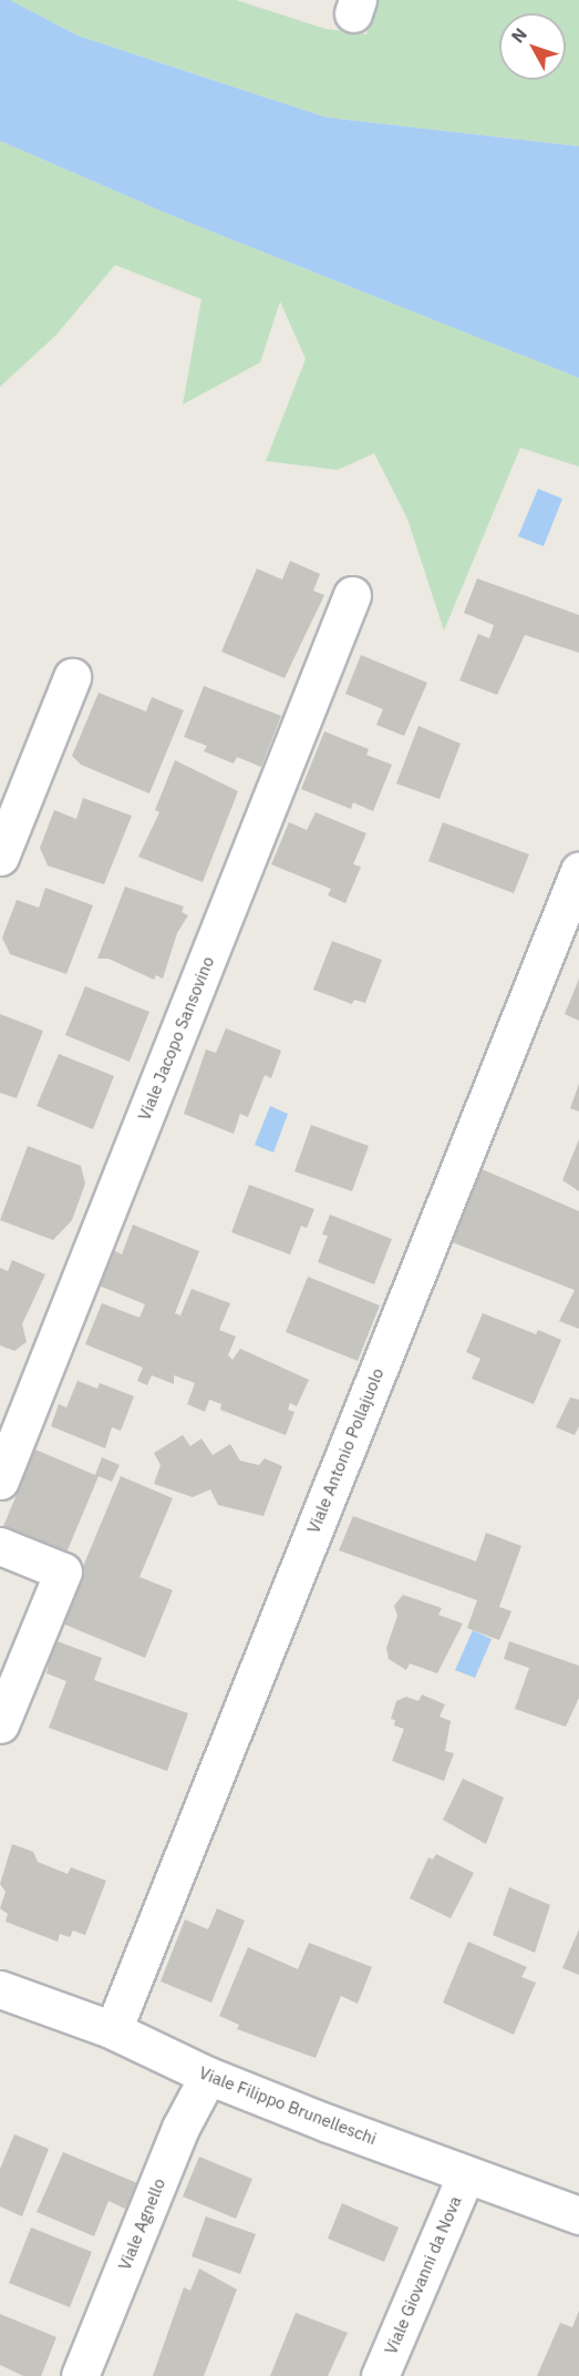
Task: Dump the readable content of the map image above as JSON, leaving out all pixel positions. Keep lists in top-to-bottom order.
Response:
{
  "streets": {
    "street": [
      "Viale Jacopo Sansovino",
      "Viale Antonio Pollajuolo",
      "Viale Filippo Brunelleschi",
      "Viale Agnello",
      "Viale Giovanni da Nova"
    ]
  },
  "crossings": [
    ["Viale Antonio Pollajuolo", "Viale Filippo Brunelleschi"],
    ["Viale Filippo Brunelleschi", "Viale Agnello"],
    ["Viale Filippo Brunelleschi", "Viale Giovanni da Nova"]
  ],
  "north": "top left"
}
